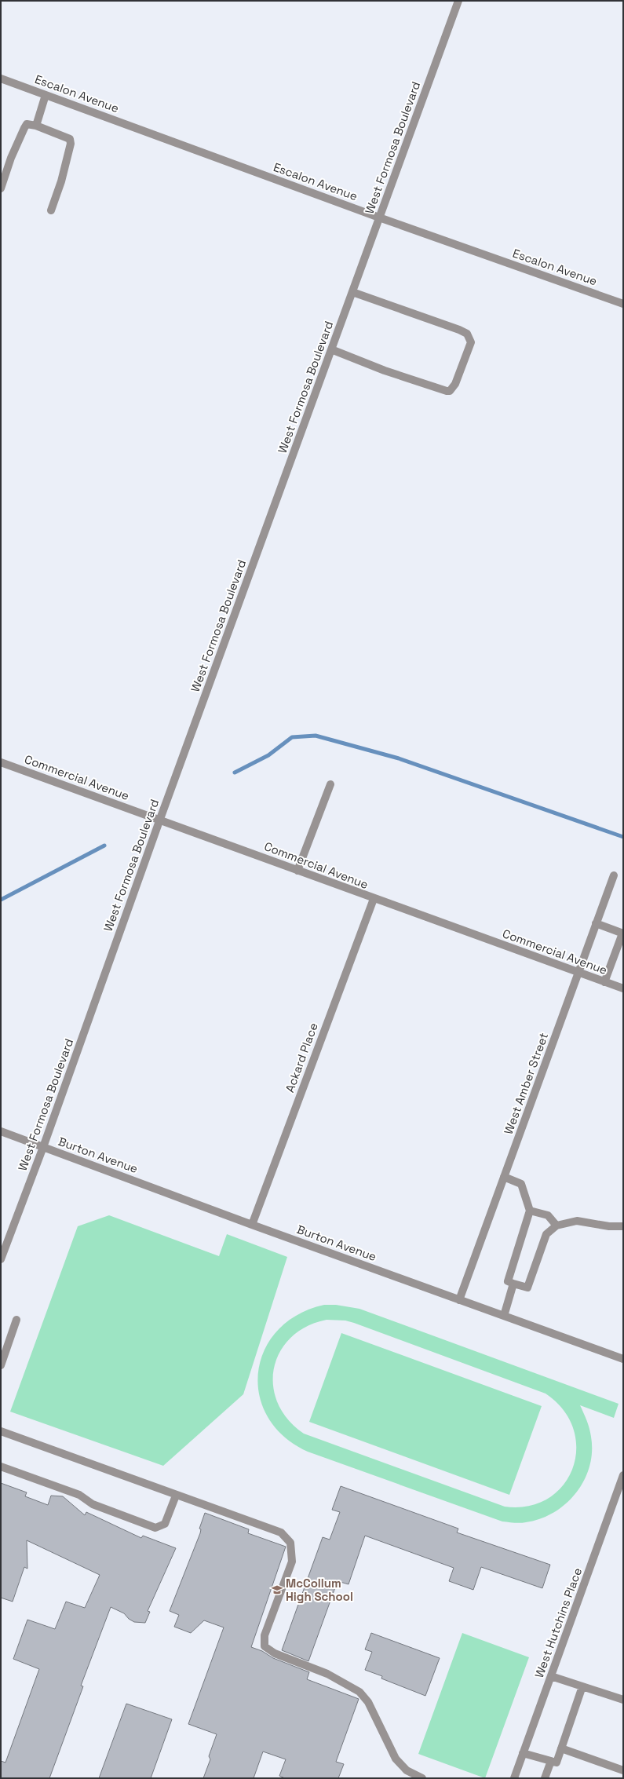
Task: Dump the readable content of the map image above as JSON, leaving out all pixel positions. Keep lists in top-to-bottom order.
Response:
{
  "streets": {
    "street": [
      "Escalon Avenue",
      "West Formosa Boulevard",
      "Commercial Avenue",
      "Ackard Place",
      "West Amber Street",
      "Burton Avenue",
      "West Hutchins Place"
    ]
  },
  "crossings": [
    ["Escalon Avenue", "West Formosa Boulevard"],
    ["West Formosa Boulevard", "Commercial Avenue"],
    ["West Formosa Boulevard", "Burton Avenue"],
    ["Commercial Avenue", "Ackard Place"],
    ["Commercial Avenue", "West Amber Street"],
    ["Ackard Place", "Burton Avenue"],
    ["West Amber Street", "Burton Avenue"]
  ],
  "places": {
    "school or university": ["McCollum High School"]
  }
}
